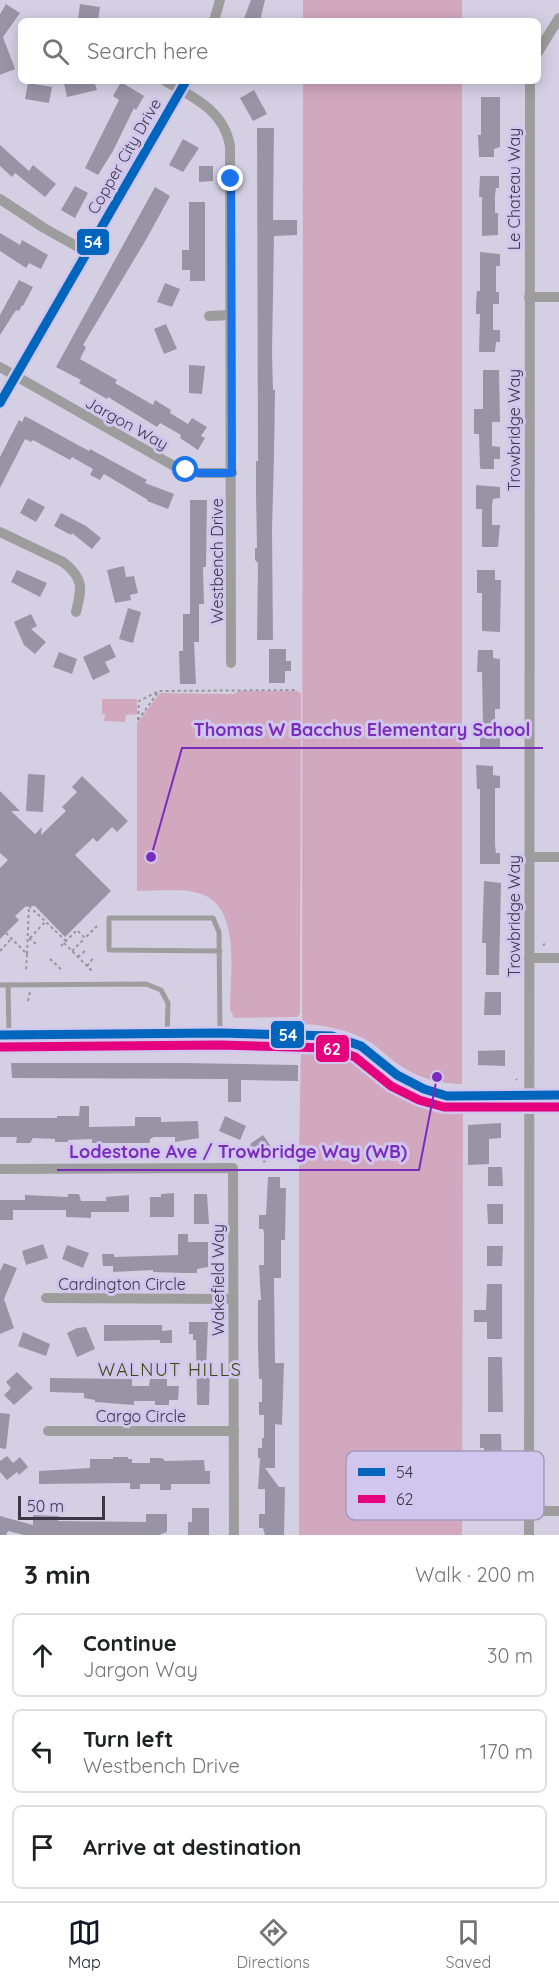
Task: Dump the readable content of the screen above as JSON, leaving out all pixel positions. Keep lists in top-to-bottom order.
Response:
{
  "streets": {
    "street": [
      "Copper City Drive",
      "Le Chateau Way",
      "Jargon Way",
      "Trowbridge Way",
      "Westbench Drive",
      "Wakefield Way",
      "Cardington Circle",
      "Cargo Circle"
    ]
  },
  "crossings": [
    ["Copper City Drive", "Jargon Way"],
    ["Copper City Drive", "Westbench Drive"],
    ["Le Chateau Way", "Trowbridge Way"],
    ["Jargon Way", "Westbench Drive"],
    ["Wakefield Way", "Cardington Circle"],
    ["Wakefield Way", "Cargo Circle"]
  ],
  "districts": ["WALNUT HILLS"],
  "places": ["Thomas W Bacchus Elementary School", "Lodestone Ave / Trowbridge Way (WB)"],
  "lines": ["transit line 54", "transit line 62"],
  "legend": ["54", "62"],
  "scale_bar": "50 m",
  "page": {
    "search": "Search here",
    "scale": "50 m",
    "heading": ["3 min", "Walk · 200 m"],
    "list": [
      ["Continue", "Jargon Way", "30 m"],
      ["Turn left", "Westbench Drive", "170 m"],
      "Arrive at destination"
    ],
    "nav": ["Map", "Directions", "Saved"]
  }
}
